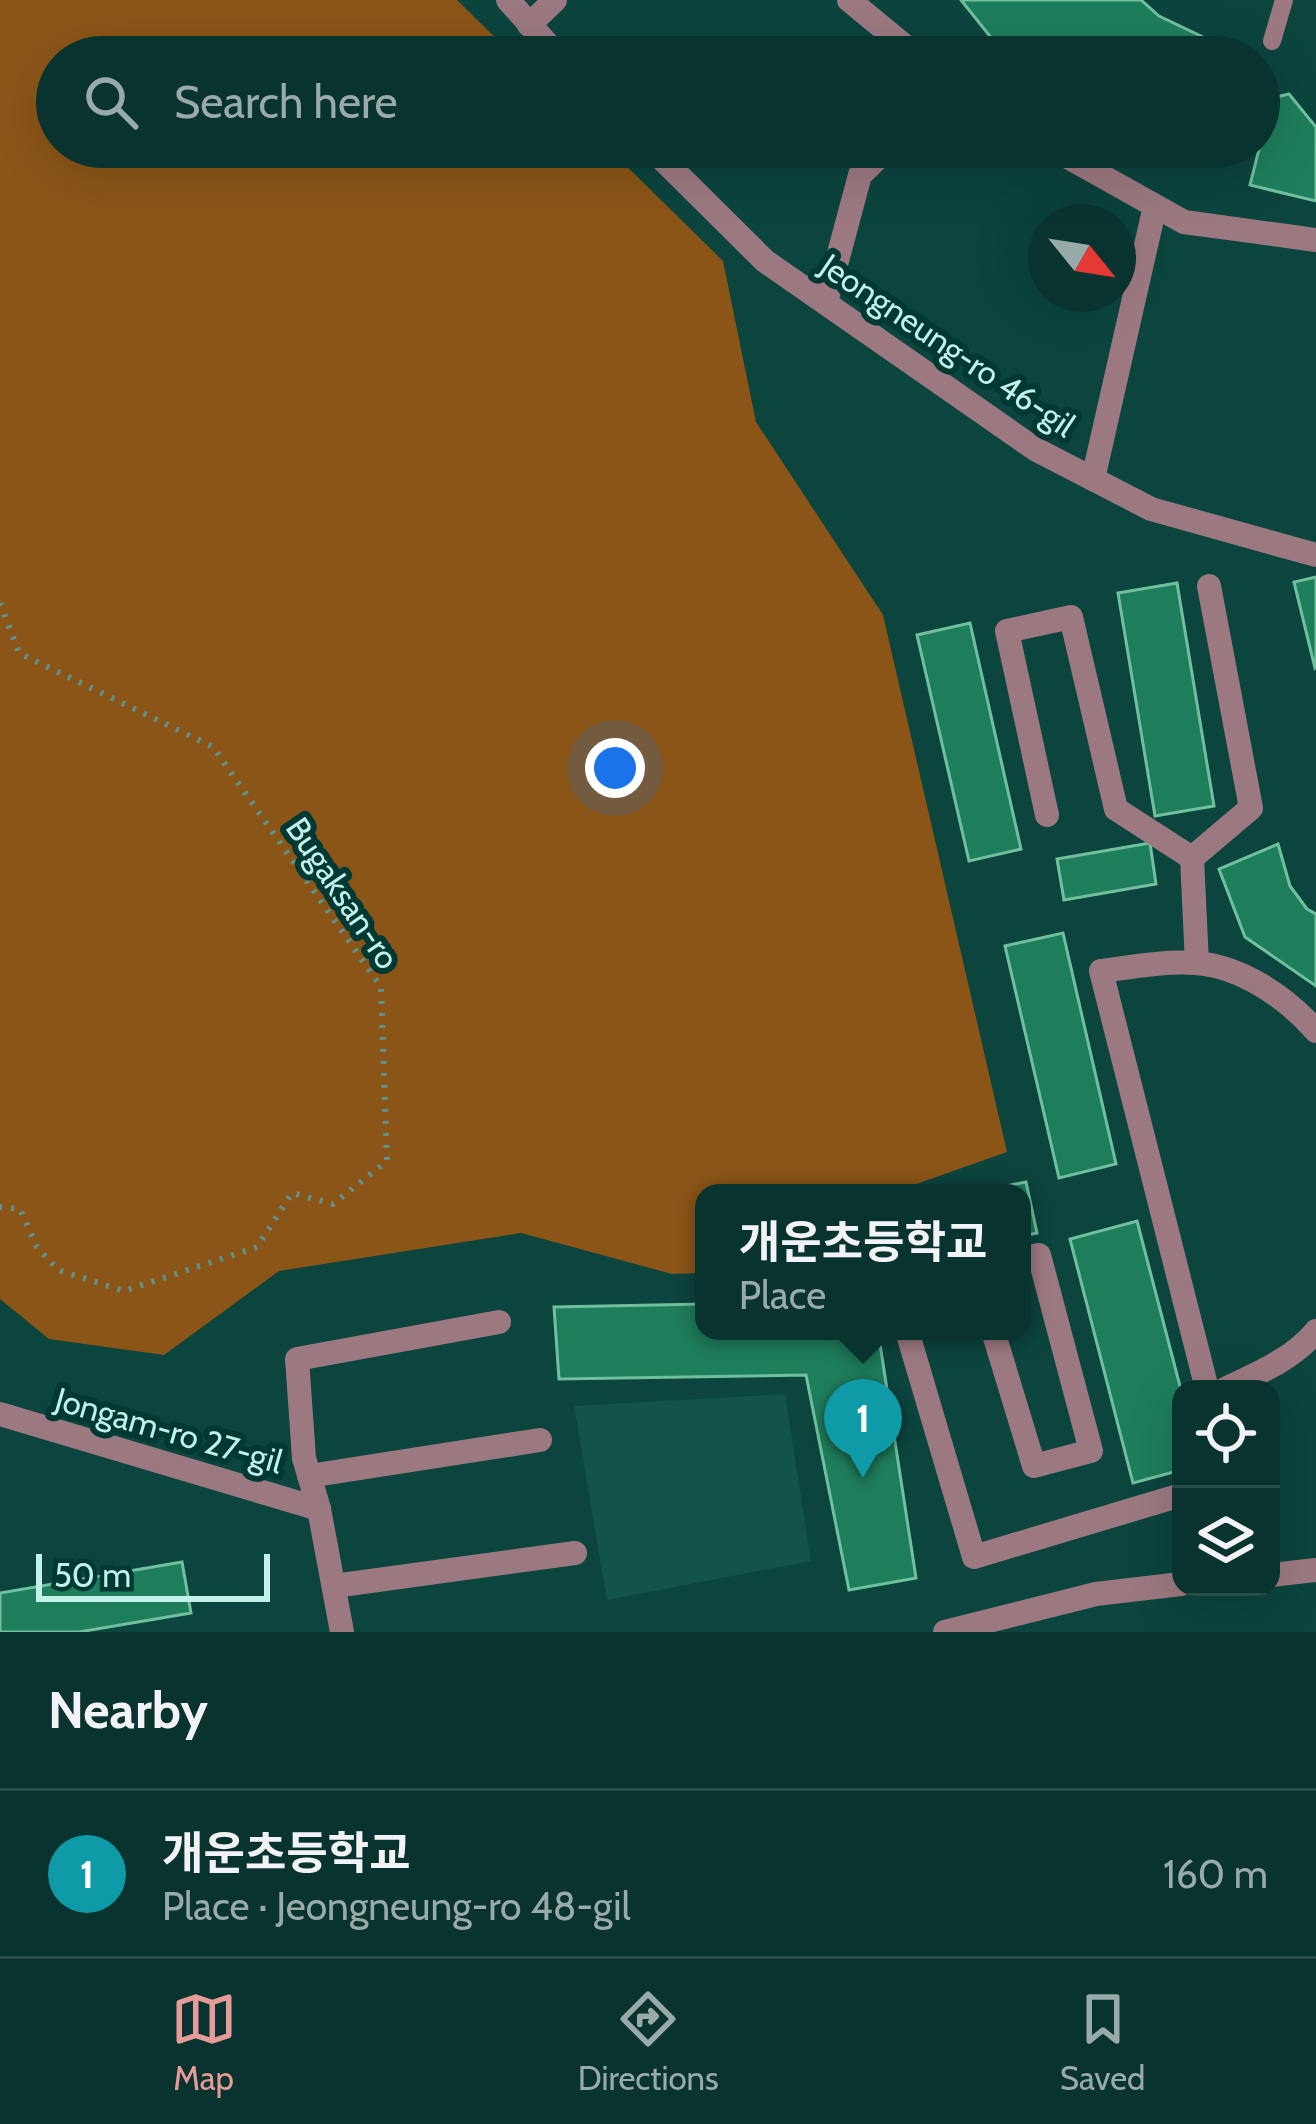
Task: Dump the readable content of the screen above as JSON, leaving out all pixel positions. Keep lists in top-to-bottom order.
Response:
{
  "streets": {
    "street": ["Jeongneung-ro 46-gil", "Jongam-ro 27-gil"],
    "path": ["Bugaksan-ro"]
  },
  "scale_bar": "50 m",
  "north": "bottom right",
  "page": {
    "search": "Search here",
    "popup": ["개운초등학교", "Place"],
    "pins": "1",
    "scale": "50 m",
    "heading": "Nearby",
    "list": [
      {
        "mark": "1",
        "name": "개운초등학교",
        "note": "Place · Jeongneung-ro 48-gil",
        "value": "160 m"
      }
    ],
    "nav": ["Map", "Directions", "Saved"]
  }
}
